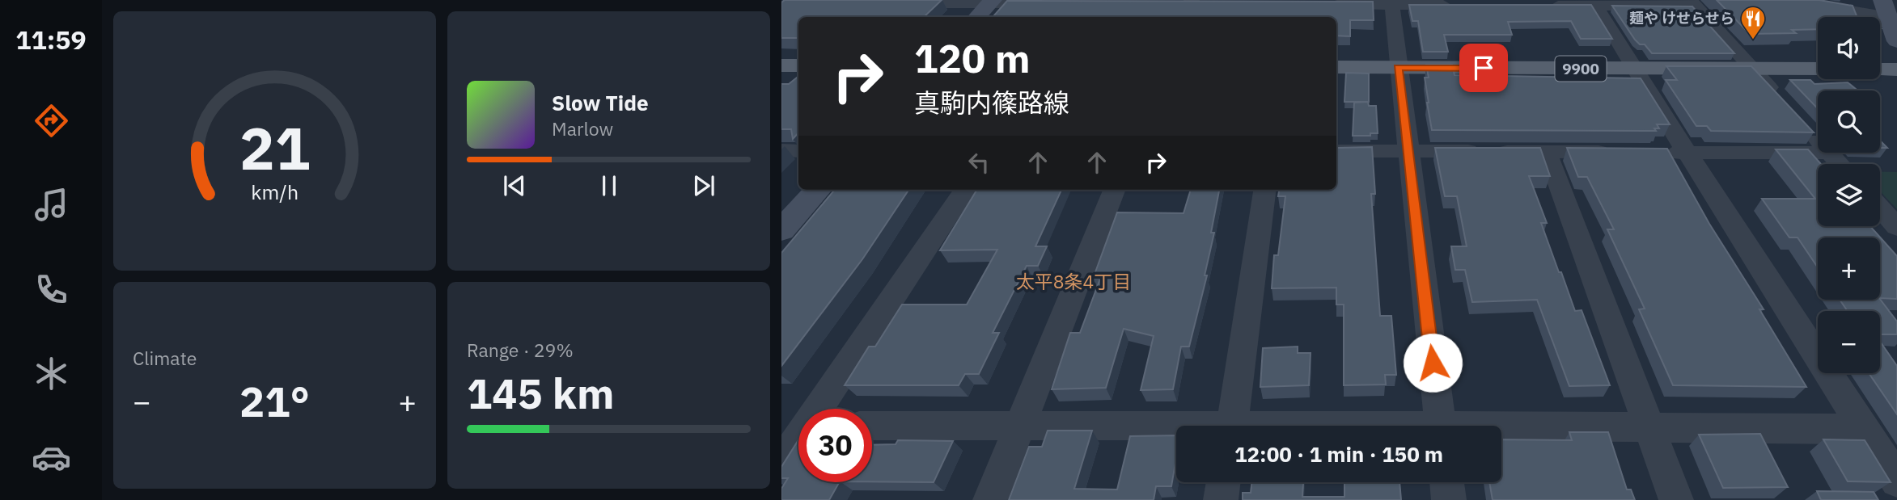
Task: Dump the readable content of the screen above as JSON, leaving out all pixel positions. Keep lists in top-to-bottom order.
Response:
{
  "streets": {
    "main road": ["9900"]
  },
  "districts": ["太平8条4丁目"],
  "places": {
    "restaurant": ["麺や けせらせら"]
  },
  "page": {
    "tabs": "11:59",
    "map_buttons": ["+", "−"],
    "turn": ["120 m", "真駒内篠路線"],
    "song": ["Slow Tide", "Marlow"],
    "tile": [
      "Climate",
      ["Range · 29%", "145 km"]
    ],
    "heat": ["−", "21°", "+"],
    "limit": "30",
    "trip": "12:00 · 1 min · 150 m",
    "gauge": ["21", "km/h"]
  }
}
